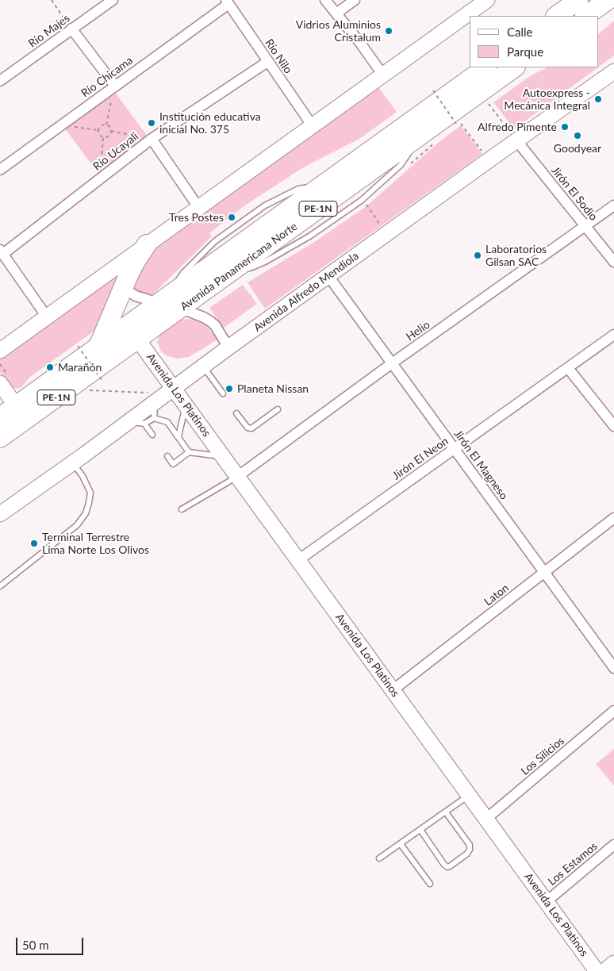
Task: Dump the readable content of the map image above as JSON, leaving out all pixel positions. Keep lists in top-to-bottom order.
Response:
{
  "streets": {
    "highway": ["PE-1N", "Avenida Panamericana Norte"],
    "main road": ["Avenida Alfredo Mendiola", "Avenida Los Platinos"],
    "street": [
      "Río Majes",
      "Río Nilo",
      "Río Chicama",
      "Río Ucayali",
      "Jirón El Sodio",
      "Helio",
      "Jirón El Neon",
      "Jirón El Magneso",
      "Laton",
      "Los Silicios",
      "Los Estamos"
    ]
  },
  "crossings": [
    ["Río Nilo", "Río Chicama"],
    ["Río Nilo", "Río Ucayali"],
    ["Jirón El Sodio", "Avenida Alfredo Mendiola"],
    ["Jirón El Sodio", "Helio"],
    ["Avenida Panamericana Norte", "Avenida Los Platinos"],
    ["Avenida Alfredo Mendiola", "Avenida Los Platinos"],
    ["Avenida Alfredo Mendiola", "Jirón El Magneso"],
    ["Helio", "Avenida Los Platinos"],
    ["Helio", "Jirón El Magneso"],
    ["Avenida Los Platinos", "Jirón El Neon"],
    ["Avenida Los Platinos", "Laton"],
    ["Avenida Los Platinos", "Los Silicios"],
    ["Avenida Los Platinos", "Los Estamos"],
    ["Jirón El Neon", "Jirón El Magneso"],
    ["Jirón El Magneso", "Laton"]
  ],
  "places": [
    "Vidrios Aluminios Cristalum",
    "Autoexpress - Mecánica Integral",
    "Institución educativa inicial No. 375",
    "Alfredo Pimente",
    "Goodyear",
    "Tres Postes",
    "Laboratorios Gilsan SAC",
    "Marañón",
    "Planeta Nissan",
    "Terminal Terrestre Lima Norte Los Olivos"
  ],
  "legend": ["Calle", "Parque"],
  "scale_bar": "50 m"
}
